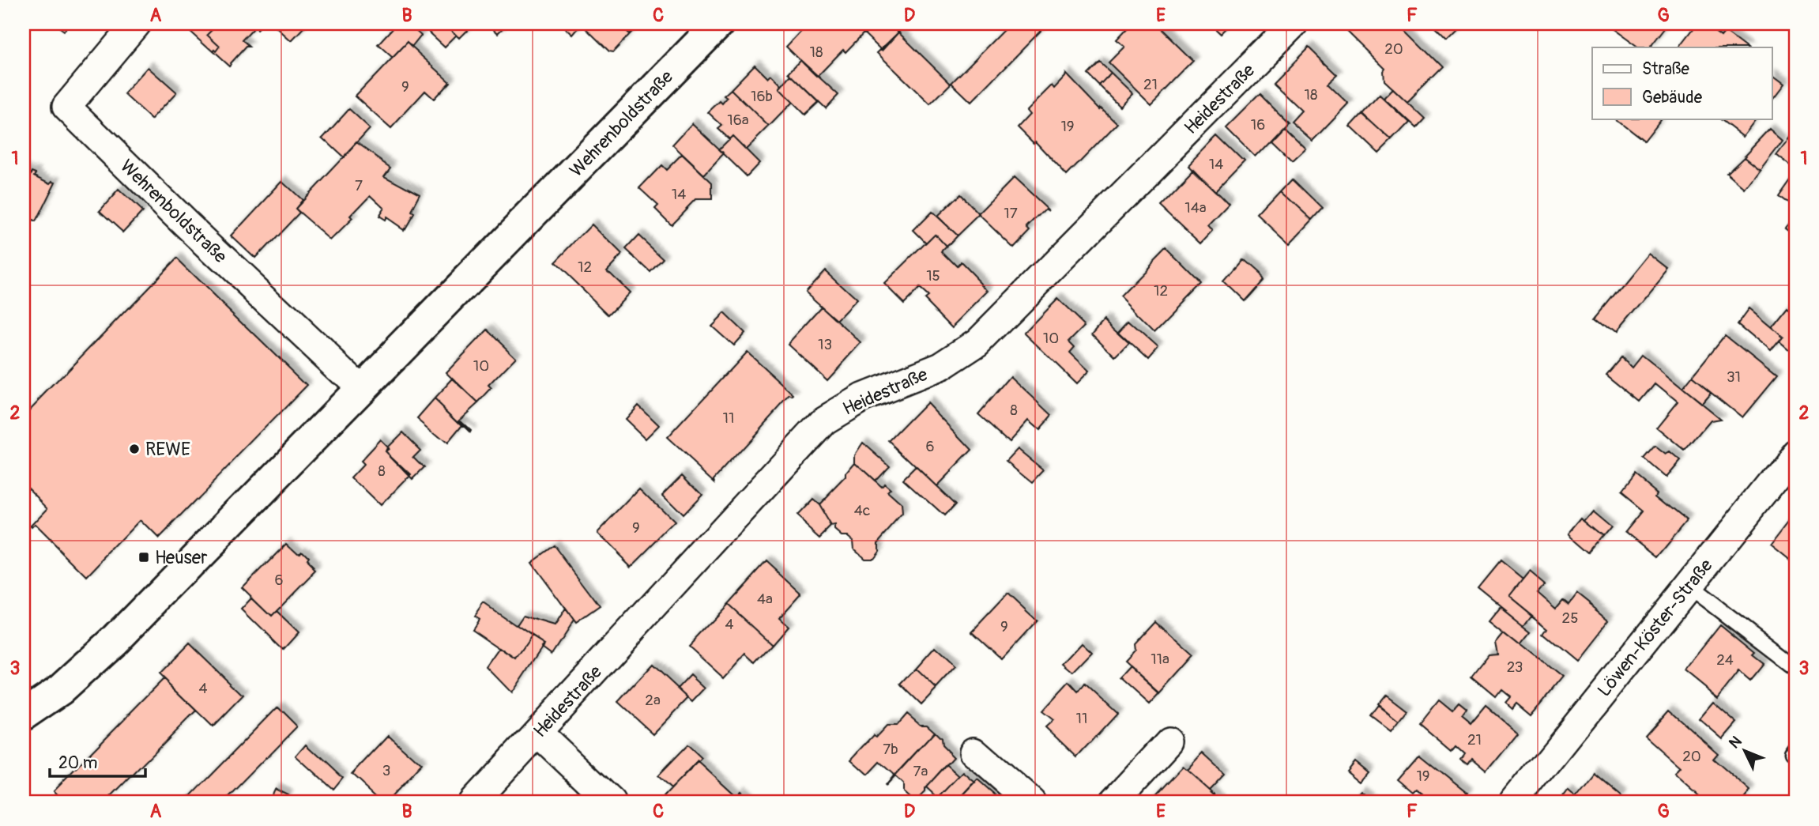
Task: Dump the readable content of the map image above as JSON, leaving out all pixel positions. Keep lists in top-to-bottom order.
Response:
{
  "streets": {
    "street": ["Heidestraße", "Wehrenboldstraße", "Löwen-Köster-Straße"]
  },
  "places": {
    "other": ["REWE"],
    "transit": ["Heuser"]
  },
  "house_numbers": [
    "20",
    "18",
    "21",
    "9",
    "18",
    "16b",
    "16a",
    "16",
    "19",
    "14",
    "7",
    "14",
    "14a",
    "17",
    "12",
    "15",
    "12",
    "10",
    "13",
    "10",
    "31",
    "8",
    "11",
    "6",
    "8",
    "4c",
    "9",
    "6",
    "4a",
    "25",
    "4",
    "9",
    "11a",
    "24",
    "23",
    "4",
    "2a",
    "11",
    "21",
    "7b",
    "20",
    "3",
    "7a",
    "19"
  ],
  "legend": ["Straße", "Gebäude"],
  "scale_bar": "20 m",
  "north": "top left",
  "grid": {
    "columns": [
      "A",
      "B",
      "C",
      "D",
      "E",
      "F",
      "G"
    ],
    "rows": ["1", "2", "3"]
  }
}
